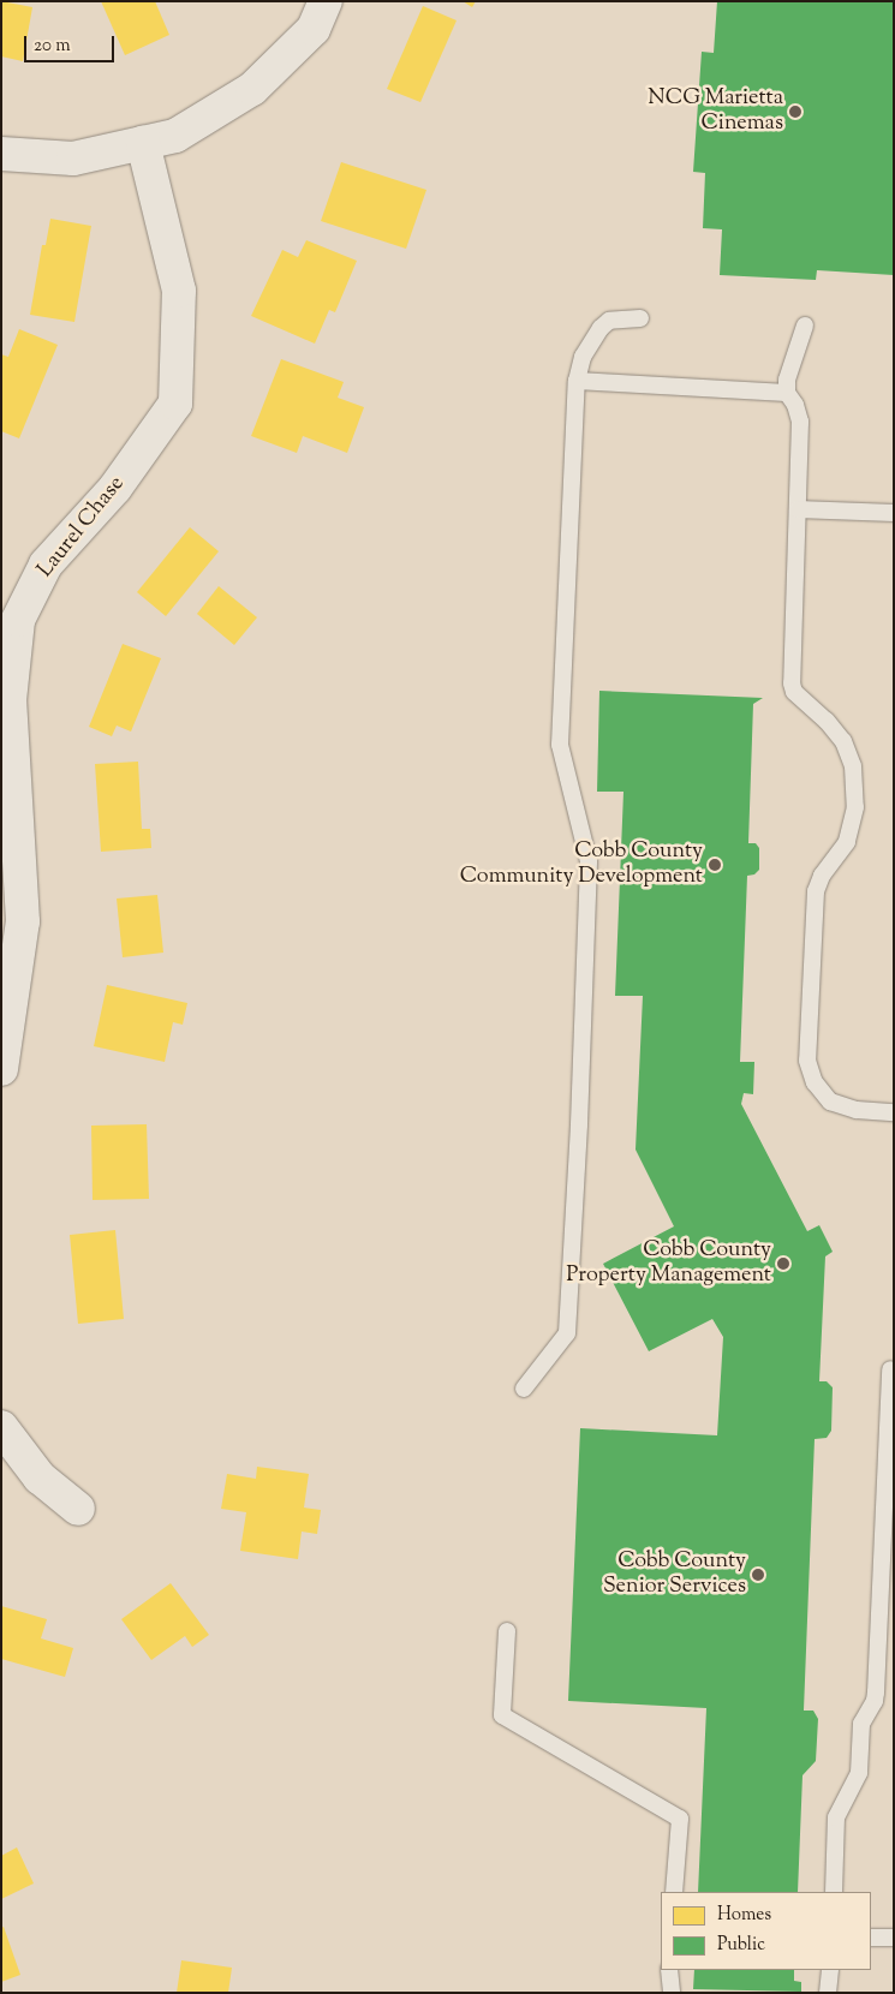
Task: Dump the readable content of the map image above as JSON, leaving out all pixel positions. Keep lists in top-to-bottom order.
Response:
{
  "streets": {
    "street": ["Laurel Chase"]
  },
  "places": [
    "NCG Marietta Cinemas",
    "Cobb County Community Development",
    "Cobb County Property Management",
    "Cobb County Senior Services"
  ],
  "legend": ["Homes", "Public"],
  "scale_bar": "20 m"
}
